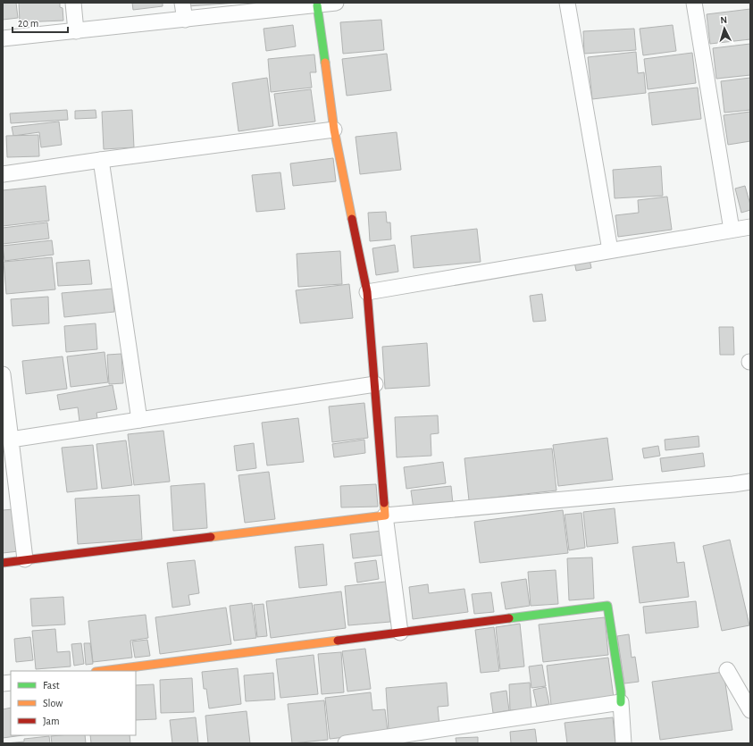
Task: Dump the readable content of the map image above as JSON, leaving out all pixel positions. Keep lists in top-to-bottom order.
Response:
{
  "legend": ["Fast", "Slow", "Jam"],
  "scale_bar": "20 m",
  "north": "top"
}
